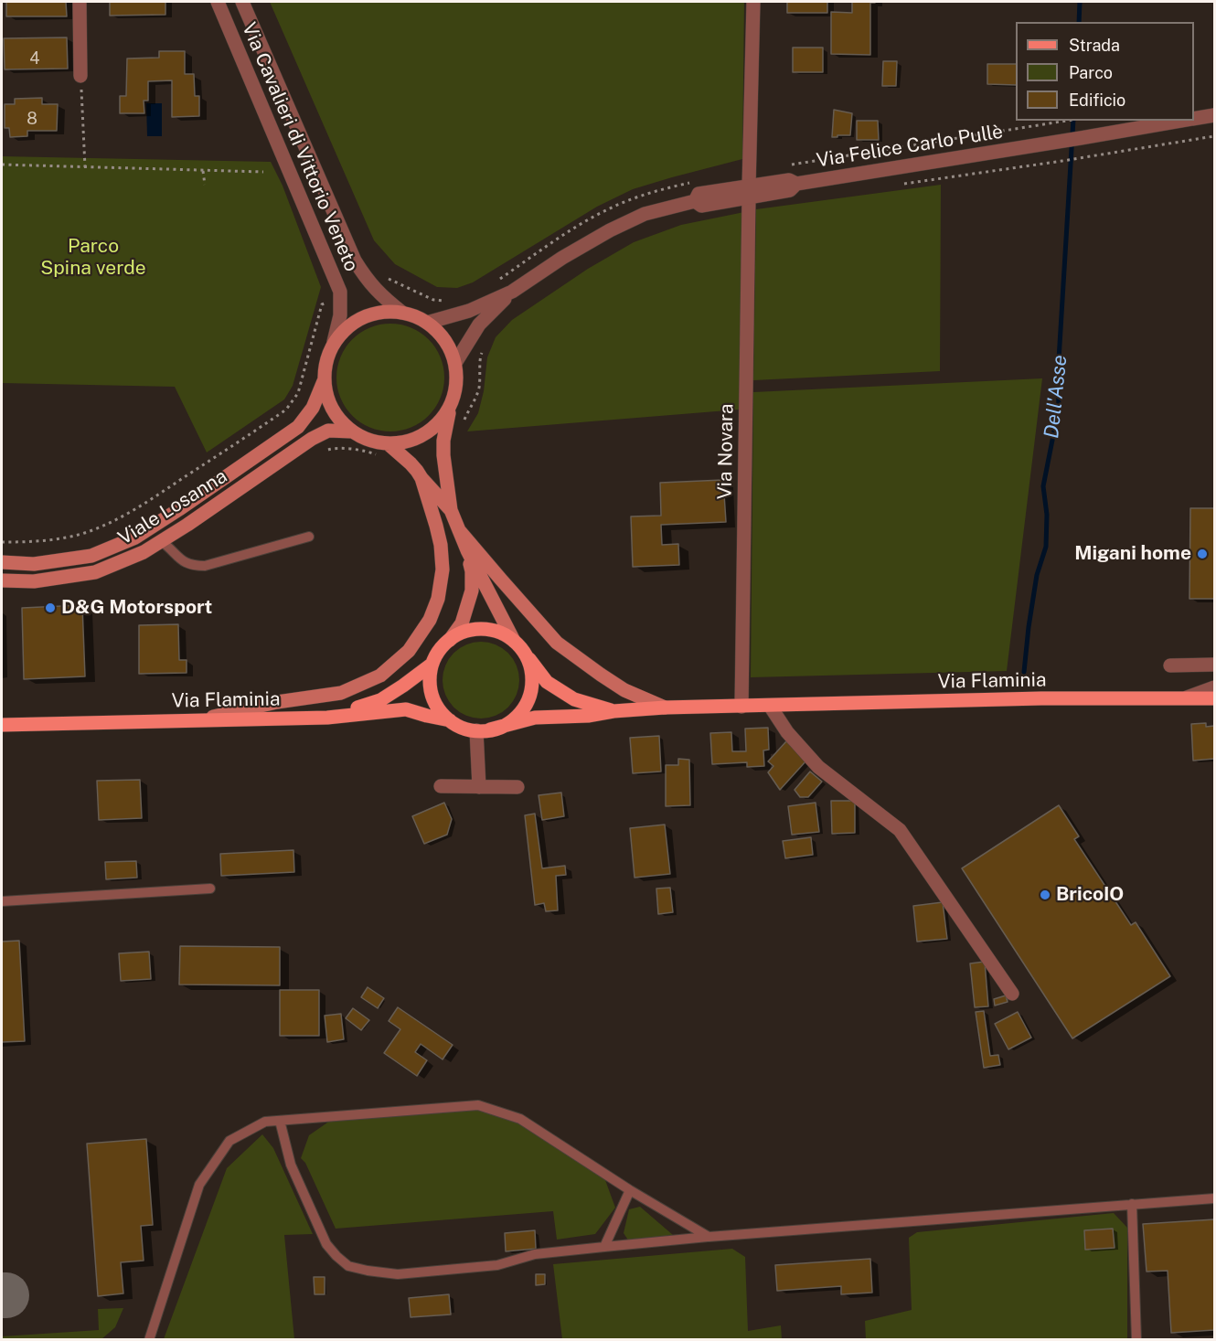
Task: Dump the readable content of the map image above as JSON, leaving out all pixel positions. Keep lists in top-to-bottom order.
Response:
{
  "streets": {
    "main road": ["Via Cavalieri di Vittorio Veneto", "Viale Losanna", "Via Flaminia"],
    "street": ["Via Felice Carlo Pullè", "Via Novara"]
  },
  "crossings": [
    ["Via Felice Carlo Pullè", "Via Cavalieri di Vittorio Veneto"],
    ["Via Felice Carlo Pullè", "Via Novara"],
    ["Via Felice Carlo Pullè", "Viale Losanna"],
    ["Via Cavalieri di Vittorio Veneto", "Viale Losanna"],
    ["Via Novara", "Via Flaminia"]
  ],
  "water": ["Dell'Asse"],
  "parks": ["Parco Spina verde"],
  "places": ["Migani home", "D&G Motorsport", "BricoIO"],
  "house_numbers": ["4", "8"],
  "legend": ["Strada", "Parco", "Edificio"]
}
